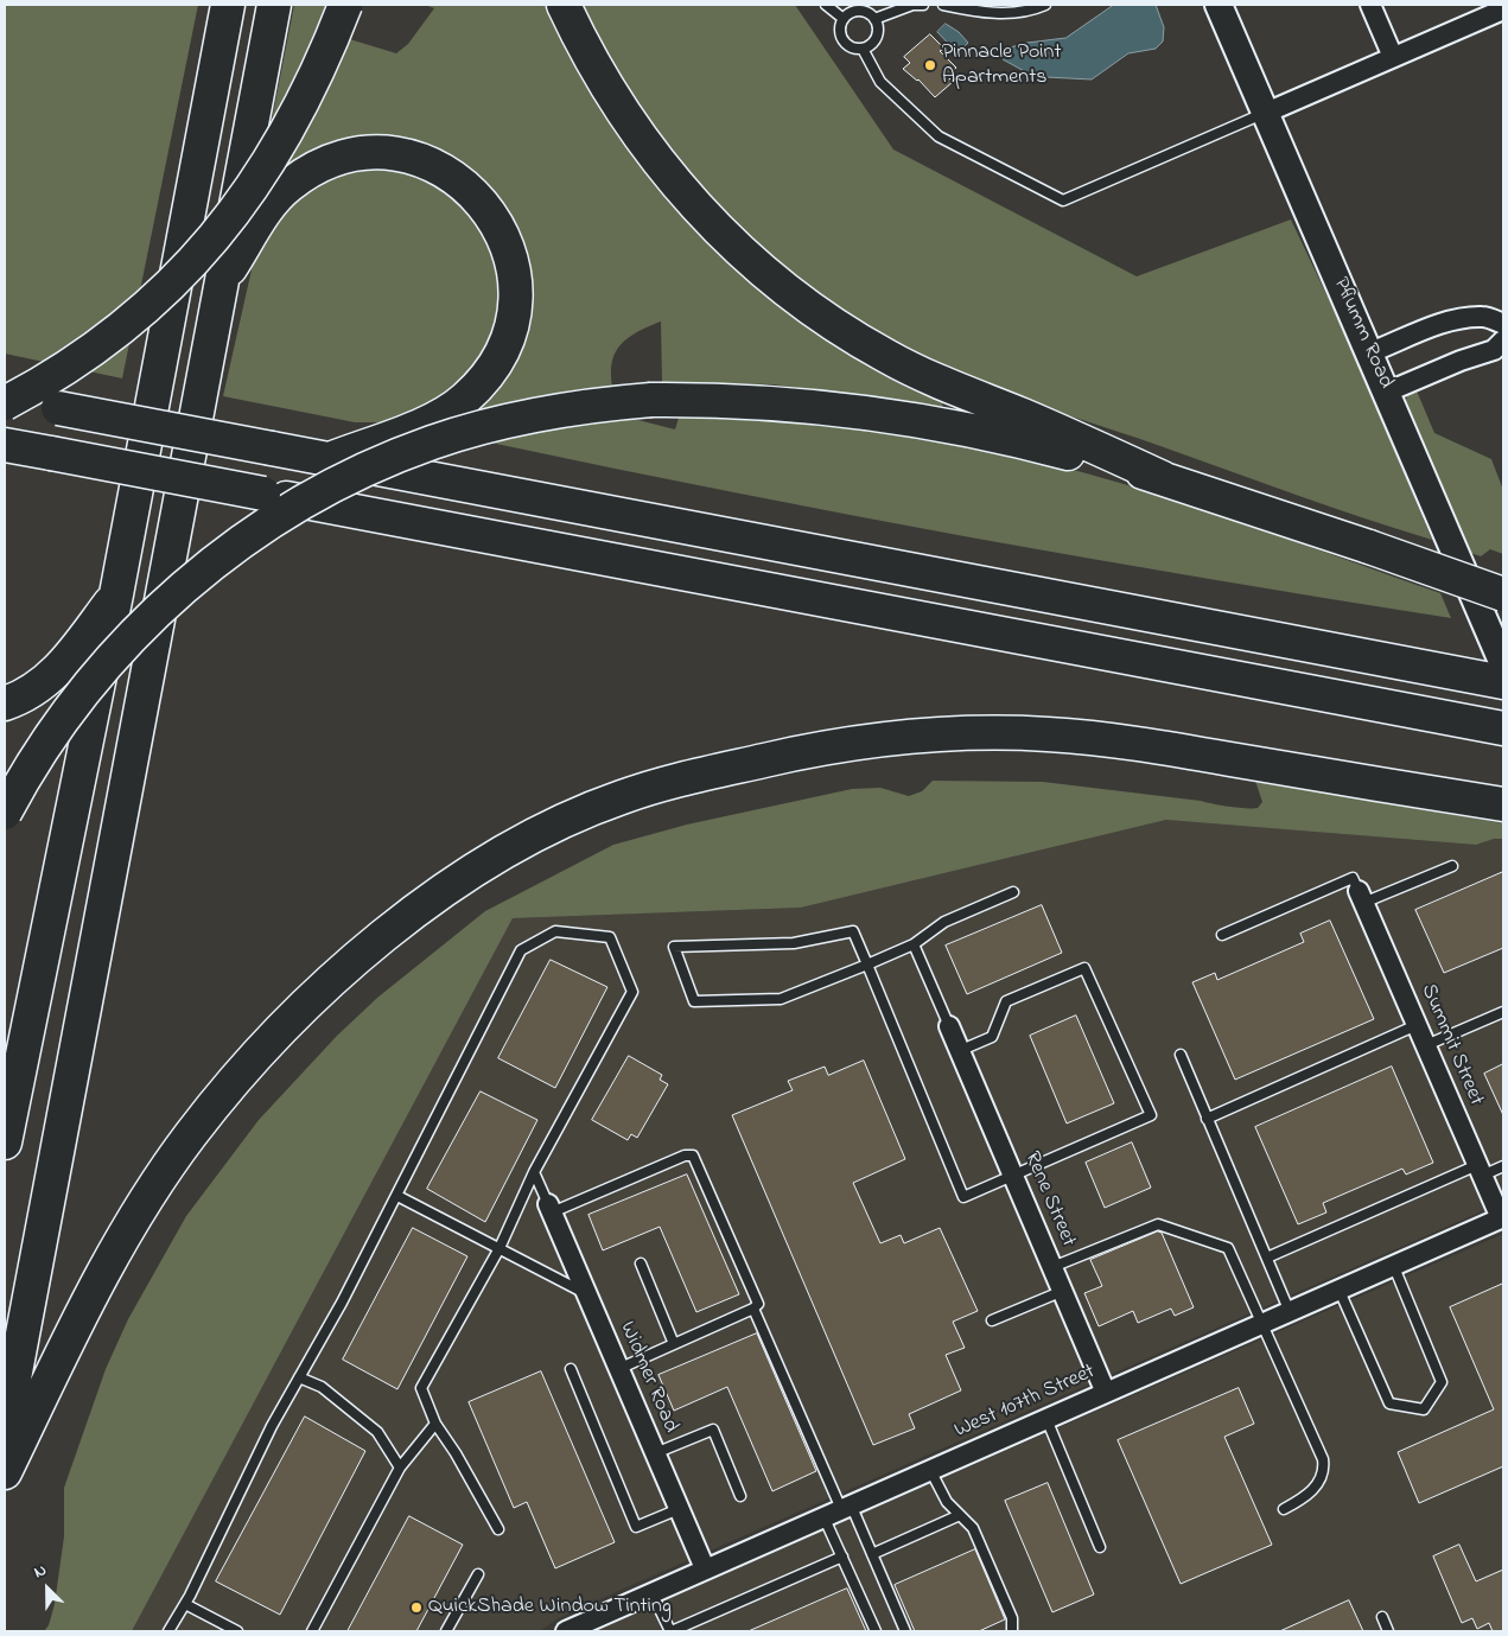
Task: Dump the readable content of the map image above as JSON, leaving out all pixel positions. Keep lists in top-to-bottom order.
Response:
{
  "streets": {
    "main road": ["Pflumm Road"],
    "street": [
      "Summit Street",
      "Rene Street",
      "Widmer Road",
      "West 107th Street"
    ]
  },
  "crossings": [
    ["Summit Street", "West 107th Street"],
    ["Rene Street", "West 107th Street"],
    ["Widmer Road", "West 107th Street"]
  ],
  "places": ["Pinnacle Point Apartments", "QuickShade Window Tinting"],
  "north": "top left"
}
